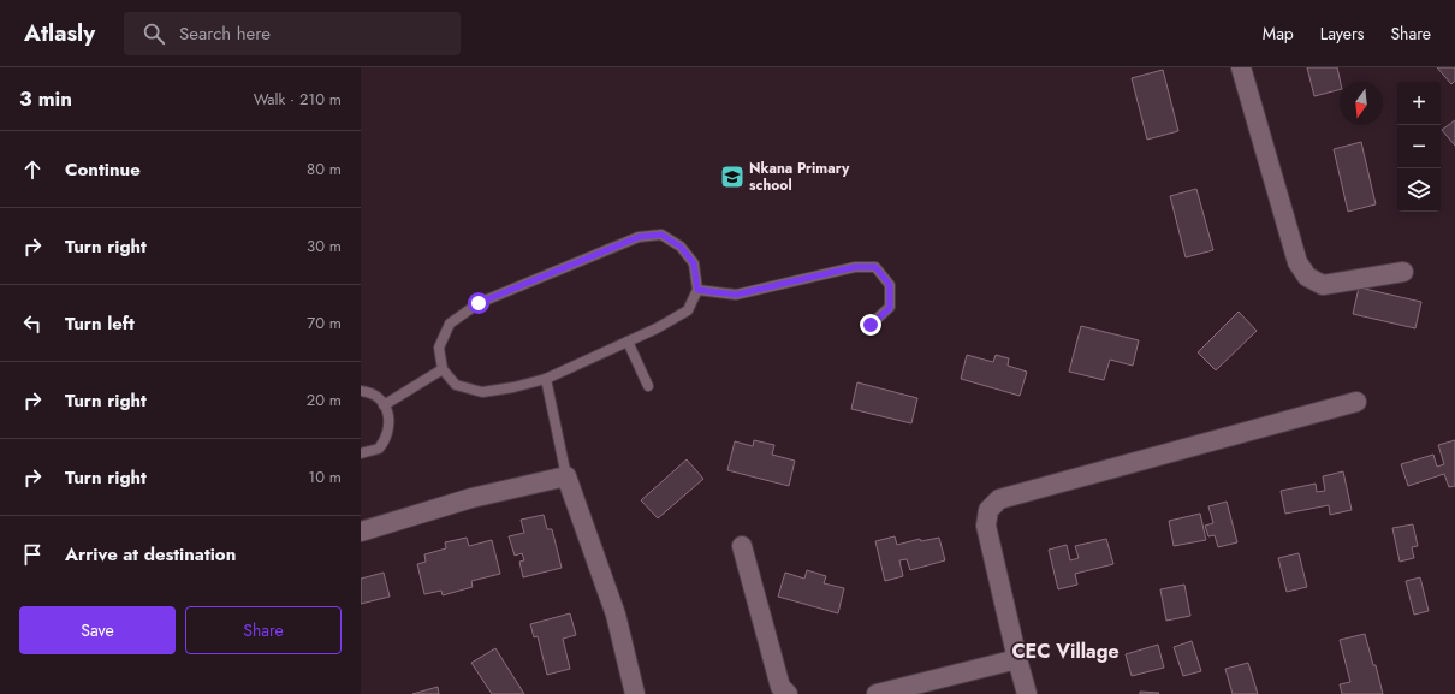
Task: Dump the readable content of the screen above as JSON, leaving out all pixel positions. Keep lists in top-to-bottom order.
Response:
{
  "districts": ["CEC Village"],
  "places": {
    "school or university": ["Nkana Primary school"]
  },
  "north": "bottom",
  "page": {
    "header": "Atlasly",
    "search": "Search here",
    "nav": ["Map", "Layers", "Share"],
    "heading": ["3 min", "Walk · 210 m"],
    "map_buttons": ["+", "−"],
    "list": [
      ["Continue", "80 m"],
      ["Turn right", "30 m"],
      ["Turn left", "70 m"],
      ["Turn right", "20 m"],
      ["Turn right", "10 m"],
      "Arrive at destination"
    ],
    "buttons": ["Save", "Share"]
  }
}
